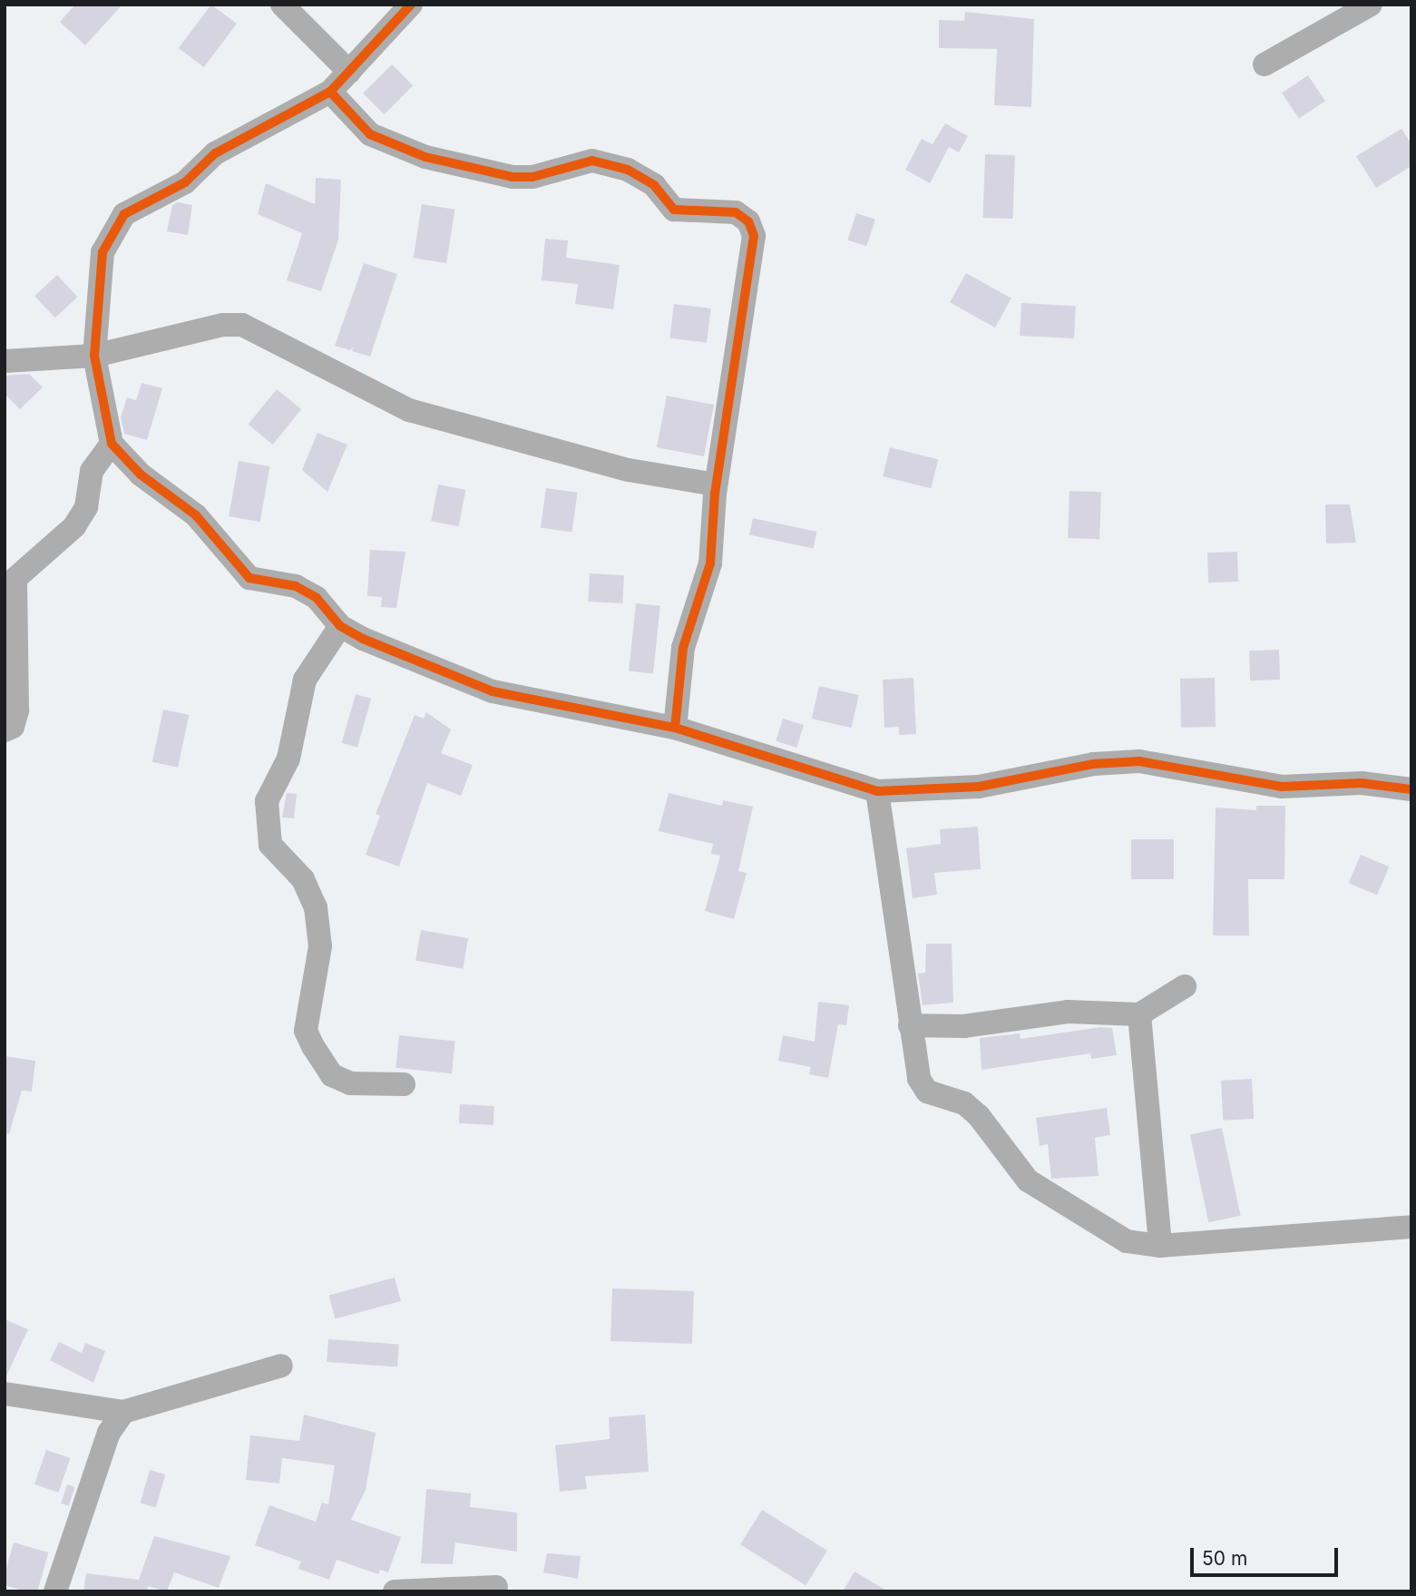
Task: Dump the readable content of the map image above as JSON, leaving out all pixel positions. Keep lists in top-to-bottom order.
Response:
{
  "scale_bar": "50 m"
}
